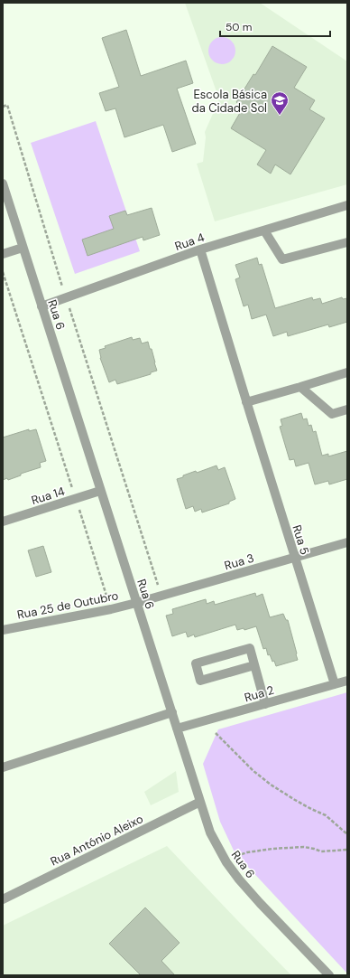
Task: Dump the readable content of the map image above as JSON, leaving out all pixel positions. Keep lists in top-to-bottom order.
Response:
{
  "streets": {
    "street": [
      "Rua 4",
      "Rua 6",
      "Rua 14",
      "Rua 5",
      "Rua 3",
      "Rua 25 de Outubro",
      "Rua 2",
      "Rua António Aleixo"
    ]
  },
  "crossings": [
    ["Rua 4", "Rua 6"],
    ["Rua 4", "Rua 5"],
    ["Rua 6", "Rua 14"],
    ["Rua 6", "Rua 3"],
    ["Rua 6", "Rua 25 de Outubro"],
    ["Rua 6", "Rua 2"],
    ["Rua 6", "Rua António Aleixo"],
    ["Rua 5", "Rua 3"],
    ["Rua 5", "Rua 2"],
    ["Rua 3", "Rua 25 de Outubro"]
  ],
  "places": {
    "school or university": ["Escola Básica da Cidade Sol"]
  },
  "scale_bar": "50 m"
}
